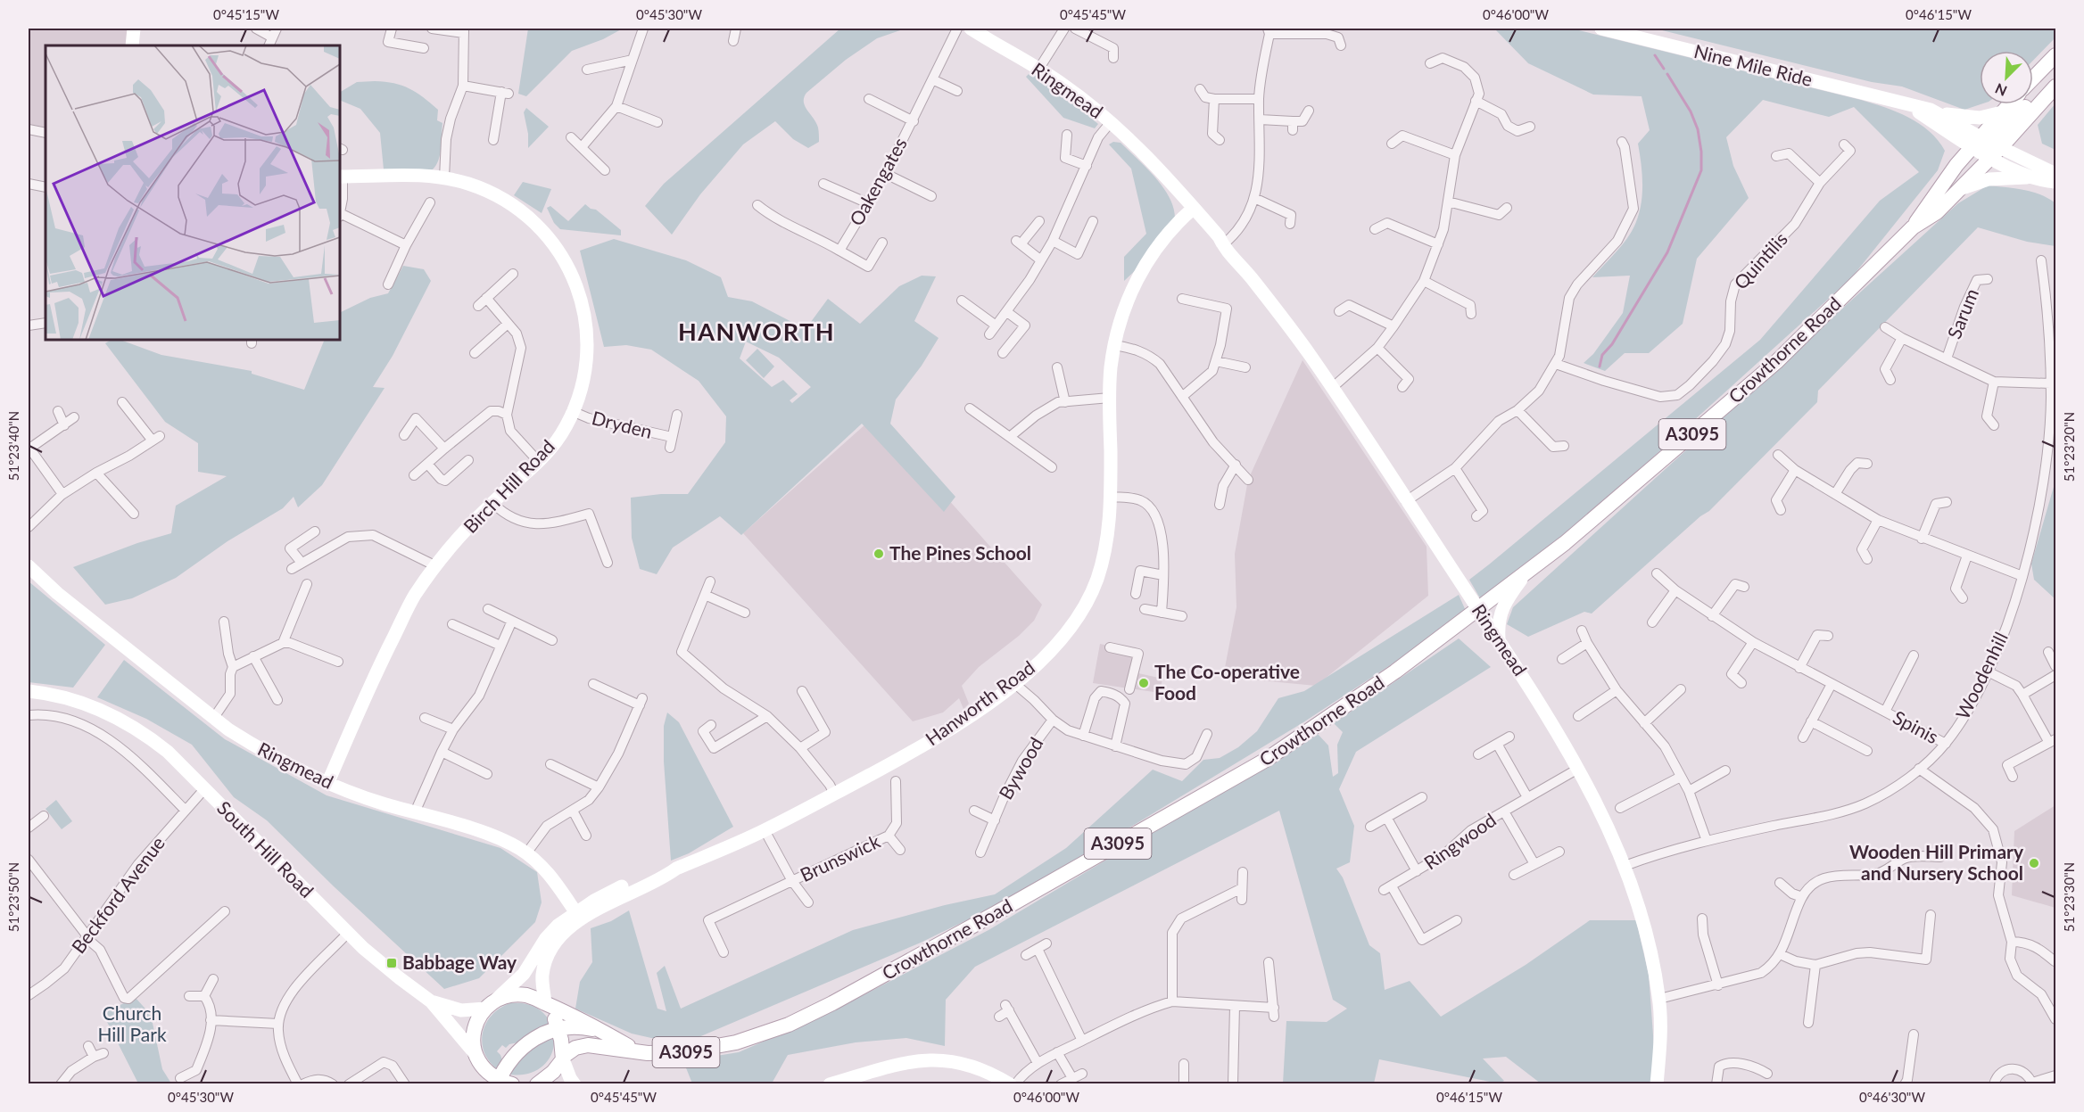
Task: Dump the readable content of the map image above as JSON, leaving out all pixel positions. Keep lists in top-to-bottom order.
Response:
{
  "streets": {
    "main road": ["Crowthorne Road", "A3095"],
    "street": [
      "Nine Mile Ride",
      "Ringmead",
      "Oakengates",
      "Quintilis",
      "Sarum",
      "Dryden",
      "Birch Hill Road",
      "Woodenhill",
      "Hanworth Road",
      "Spinis",
      "Bywood",
      "Ringwood",
      "South Hill Road",
      "Brunswick",
      "Beckford Avenue"
    ]
  },
  "crossings": [
    ["Nine Mile Ride", "Crowthorne Road"],
    ["Nine Mile Ride", "A3095"],
    ["Ringmead", "Crowthorne Road"],
    ["Ringmead", "Birch Hill Road"],
    ["Ringmead", "Woodenhill"],
    ["Ringmead", "Hanworth Road"],
    ["Ringmead", "Ringwood"],
    ["Sarum", "Woodenhill"],
    ["Crowthorne Road", "A3095"],
    ["Crowthorne Road", "Hanworth Road"],
    ["Dryden", "Birch Hill Road"],
    ["Woodenhill", "Spinis"],
    ["Hanworth Road", "Bywood"],
    ["Hanworth Road", "Brunswick"],
    ["South Hill Road", "Beckford Avenue"]
  ],
  "districts": ["HANWORTH"],
  "parks": ["Church Hill Park"],
  "places": {
    "other": ["The Pines School", "The Co-operative Food", "Wooden Hill Primary and Nursery School"],
    "transit": ["Babbage Way"]
  },
  "north": "bottom left",
  "coordinates": [
    "0°45'15\"W",
    "0°45'30\"W",
    "0°45'45\"W",
    "0°46'00\"W",
    "0°46'15\"W",
    "51°23'40\"N",
    "51°23'20\"N",
    "51°23'50\"N",
    "51°23'30\"N",
    "0°46'30\"W"
  ]
}
